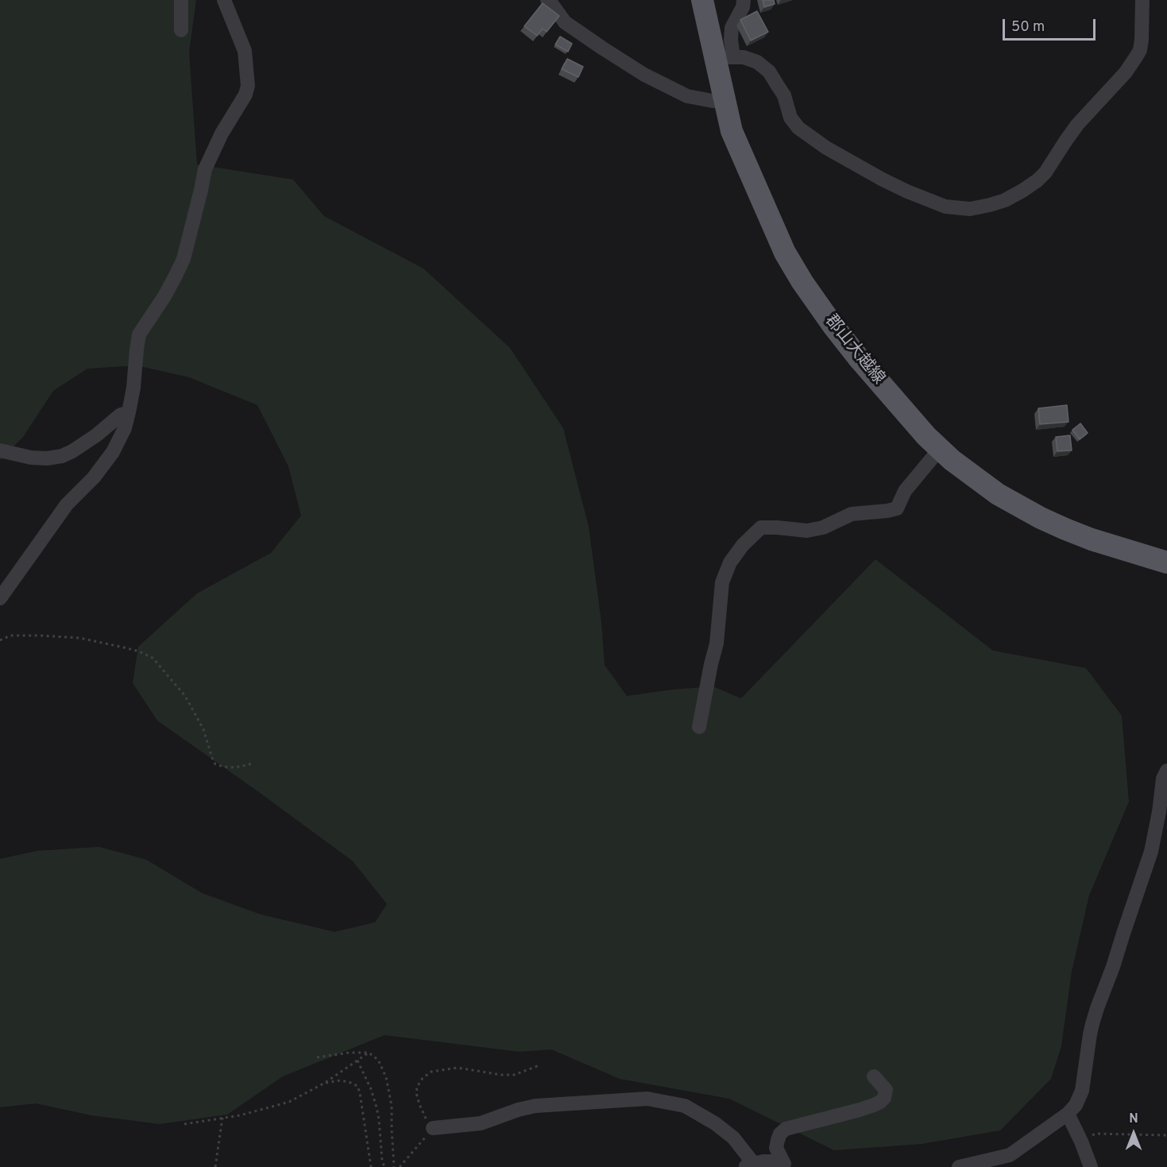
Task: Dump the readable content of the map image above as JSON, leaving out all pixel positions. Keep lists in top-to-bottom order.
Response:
{
  "streets": {
    "main road": ["郡山大越線"]
  },
  "scale_bar": "50 m",
  "north": "top"
}
